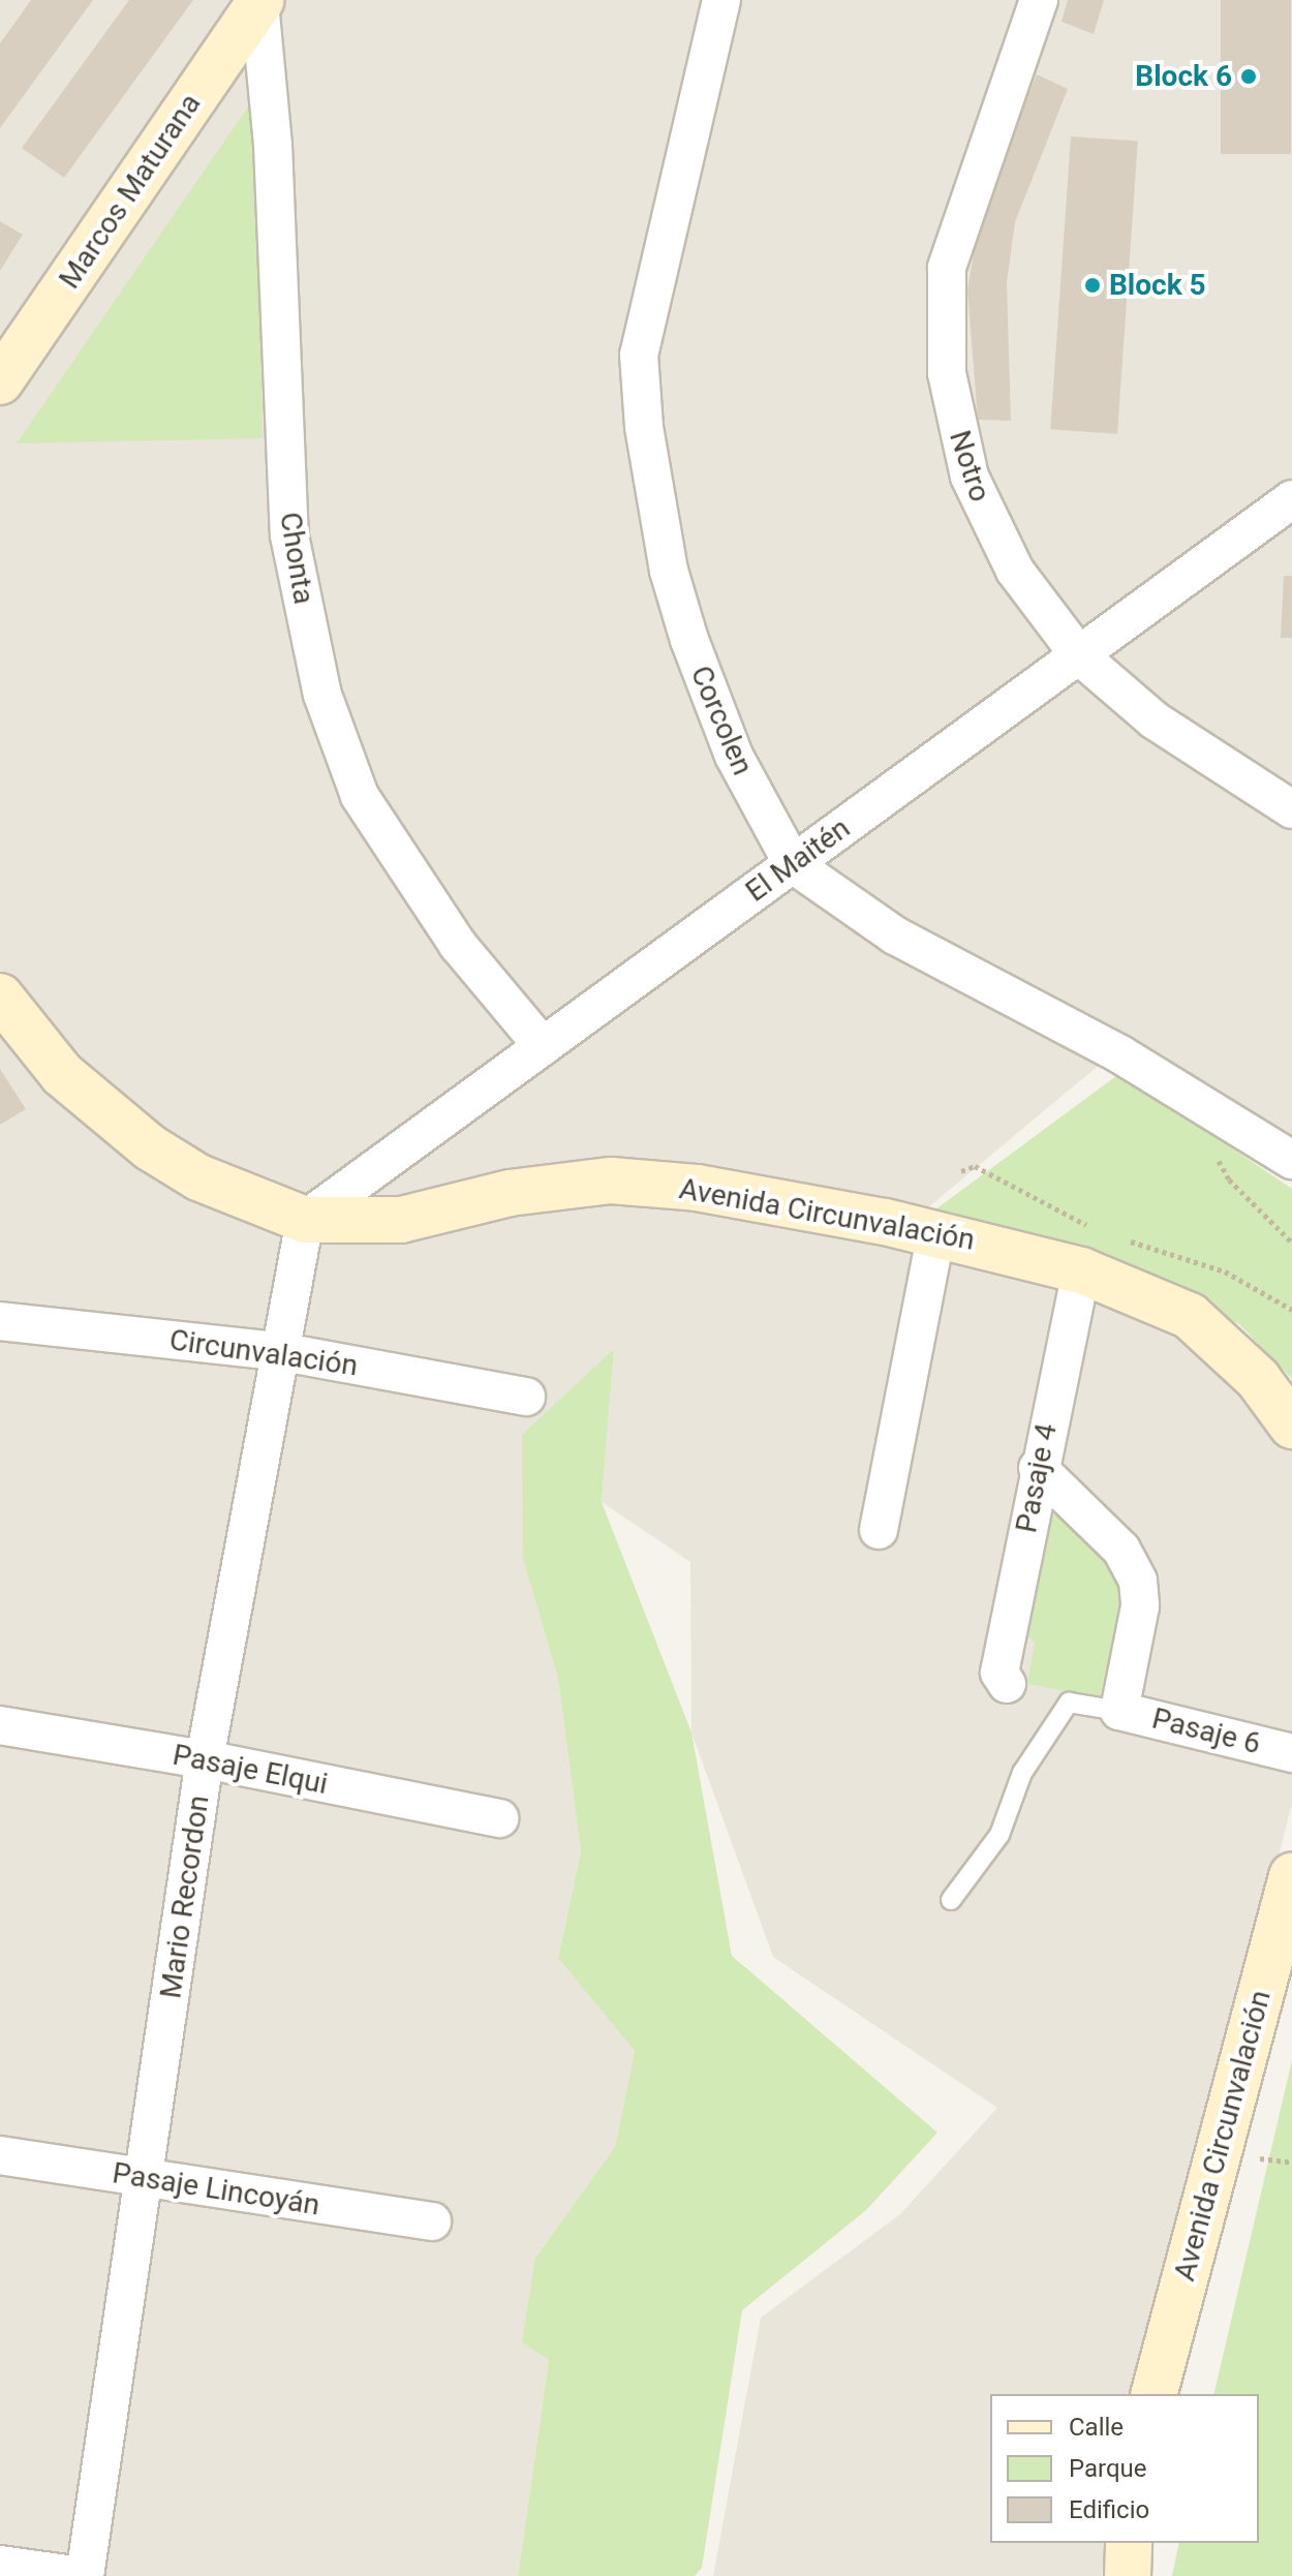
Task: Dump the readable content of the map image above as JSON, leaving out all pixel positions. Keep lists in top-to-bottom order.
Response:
{
  "streets": {
    "street": [
      "Marcos Maturana",
      "Notro",
      "Chonta",
      "Corcolen",
      "El Maitén",
      "Avenida Circunvalación",
      "Circunvalación",
      "Pasaje 4",
      "Pasaje 6",
      "Pasaje Elqui",
      "Mario Recordon",
      "Pasaje Lincoyán"
    ]
  },
  "crossings": [
    ["Marcos Maturana", "Chonta"],
    ["Notro", "El Maitén"],
    ["Chonta", "El Maitén"],
    ["Corcolen", "El Maitén"],
    ["El Maitén", "Avenida Circunvalación"],
    ["El Maitén", "Mario Recordon"],
    ["Avenida Circunvalación", "Pasaje 4"],
    ["Avenida Circunvalación", "Mario Recordon"],
    ["Circunvalación", "Mario Recordon"],
    ["Pasaje Elqui", "Mario Recordon"],
    ["Mario Recordon", "Pasaje Lincoyán"]
  ],
  "places": ["Block 6", "Block 5"],
  "legend": ["Calle", "Parque", "Edificio"]
}
